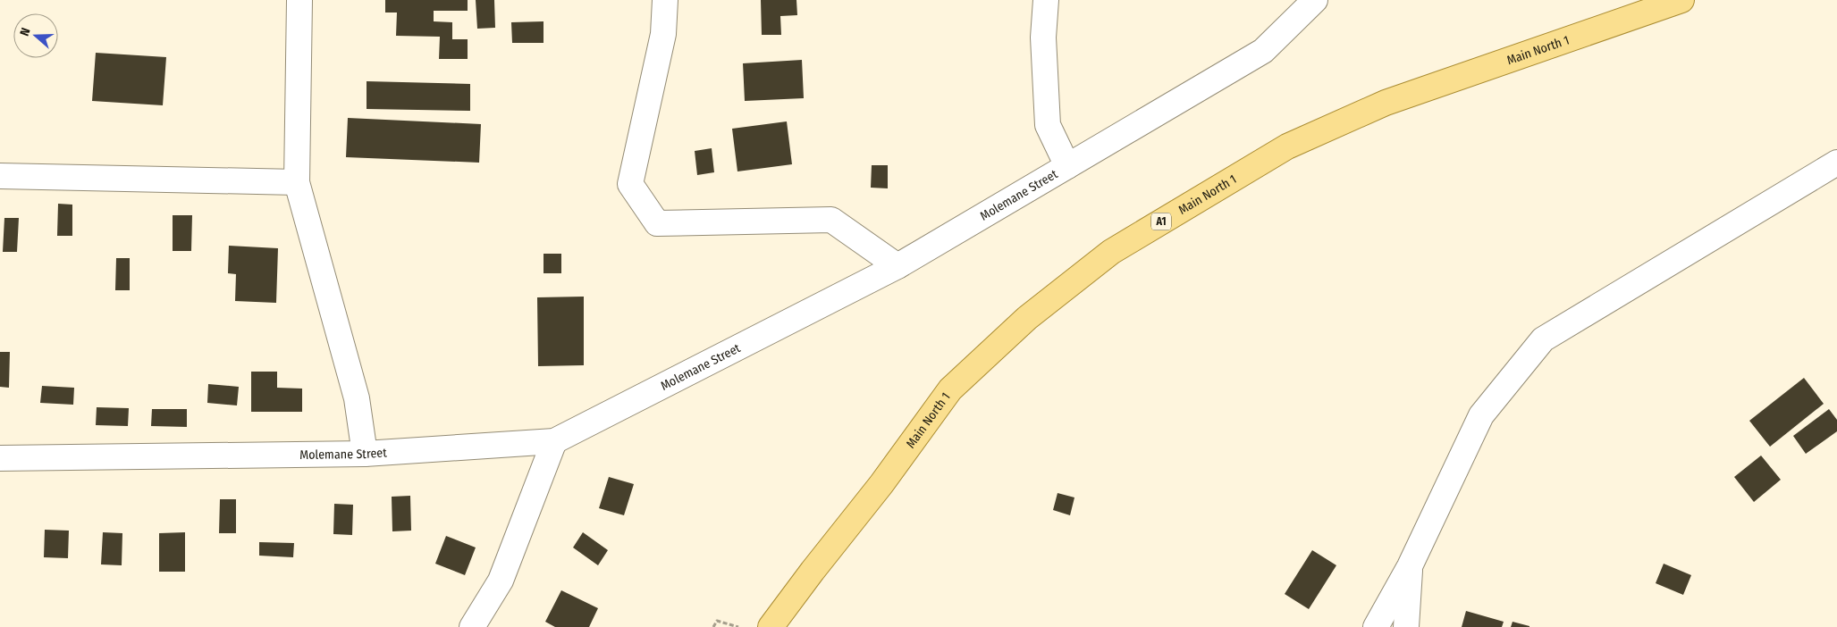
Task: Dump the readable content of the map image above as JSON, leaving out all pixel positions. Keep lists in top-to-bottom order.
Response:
{
  "streets": {
    "main road": ["Main North 1", "A1"],
    "street": ["Molemane Street"]
  },
  "north": "left"
}
